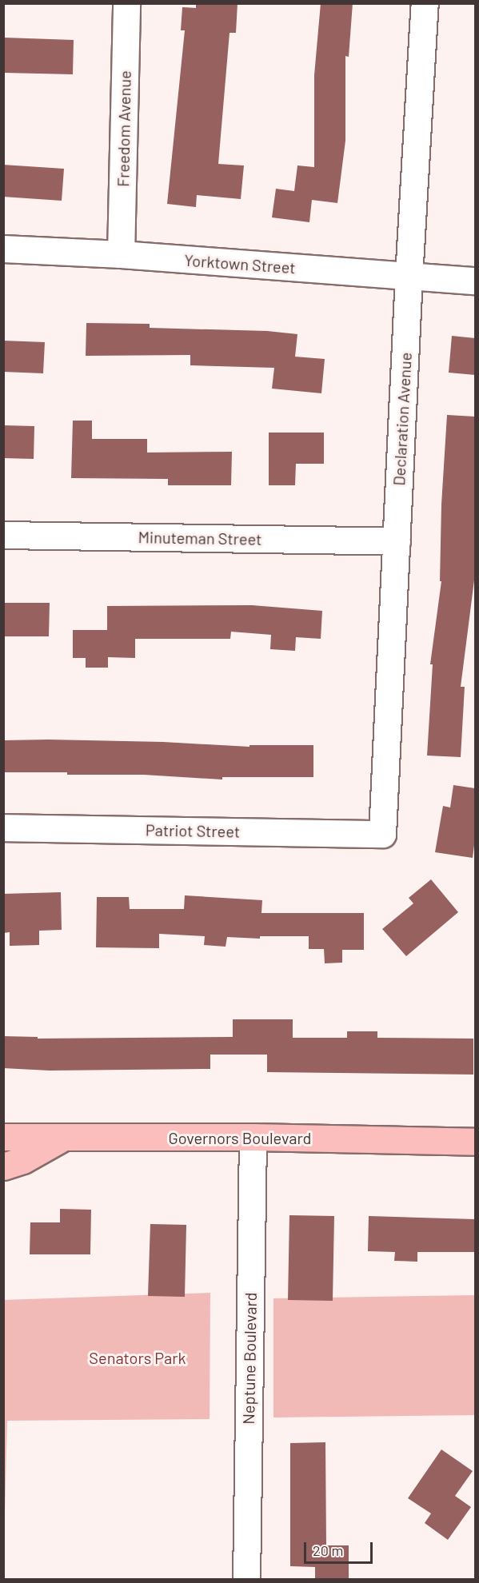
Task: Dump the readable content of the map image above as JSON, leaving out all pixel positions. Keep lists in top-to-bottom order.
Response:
{
  "streets": {
    "main road": ["Governors Boulevard"],
    "street": [
      "Freedom Avenue",
      "Yorktown Street",
      "Declaration Avenue",
      "Minuteman Street",
      "Patriot Street",
      "Neptune Boulevard"
    ]
  },
  "crossings": [
    ["Freedom Avenue", "Yorktown Street"],
    ["Yorktown Street", "Declaration Avenue"],
    ["Declaration Avenue", "Minuteman Street"],
    ["Declaration Avenue", "Patriot Street"],
    ["Governors Boulevard", "Neptune Boulevard"]
  ],
  "parks": ["Senators Park"],
  "scale_bar": "20 m"
}
